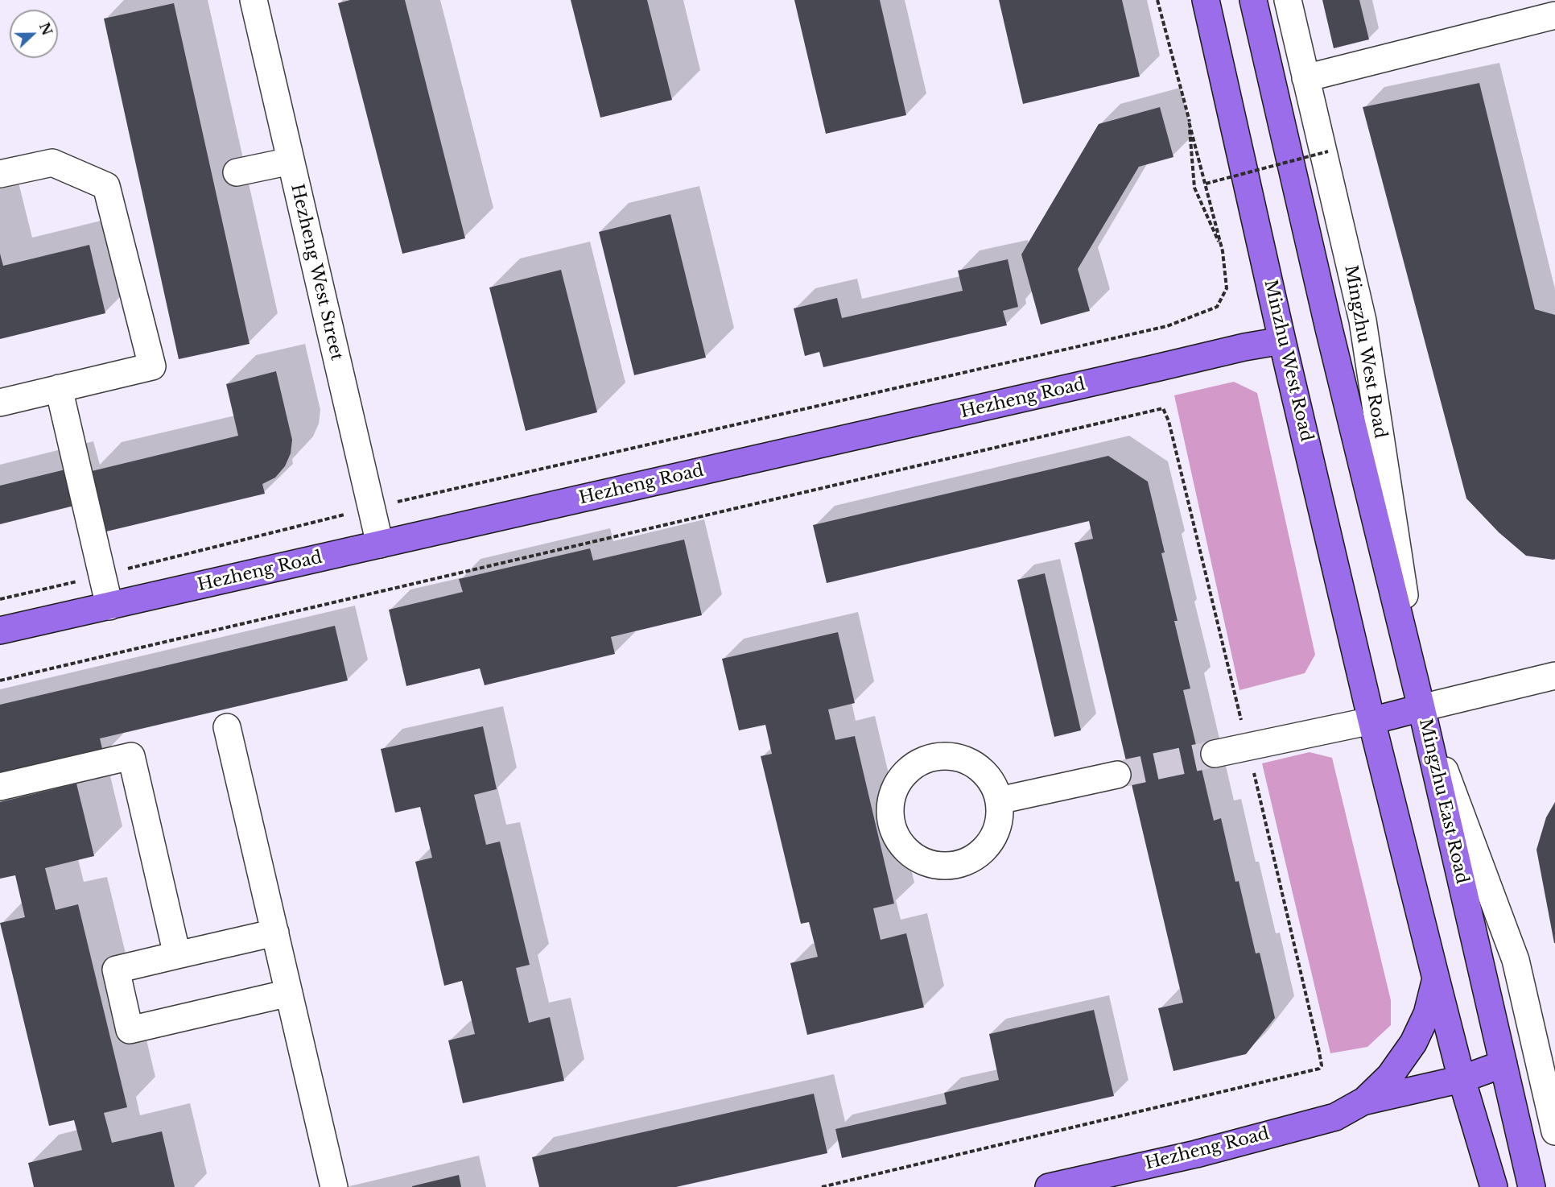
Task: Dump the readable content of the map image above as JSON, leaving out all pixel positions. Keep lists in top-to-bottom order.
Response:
{
  "streets": {
    "main road": ["Minzhu West Road", "Hezheng Road", "Mingzhu East Road"],
    "street": ["Hezheng West Street", "Mingzhu West Road"]
  },
  "crossings": [
    ["Hezheng West Street", "Hezheng Road"],
    ["Mingzhu West Road", "Mingzhu East Road"],
    ["Minzhu West Road", "Hezheng Road"],
    ["Hezheng Road", "Mingzhu East Road"]
  ],
  "north": "right"
}
